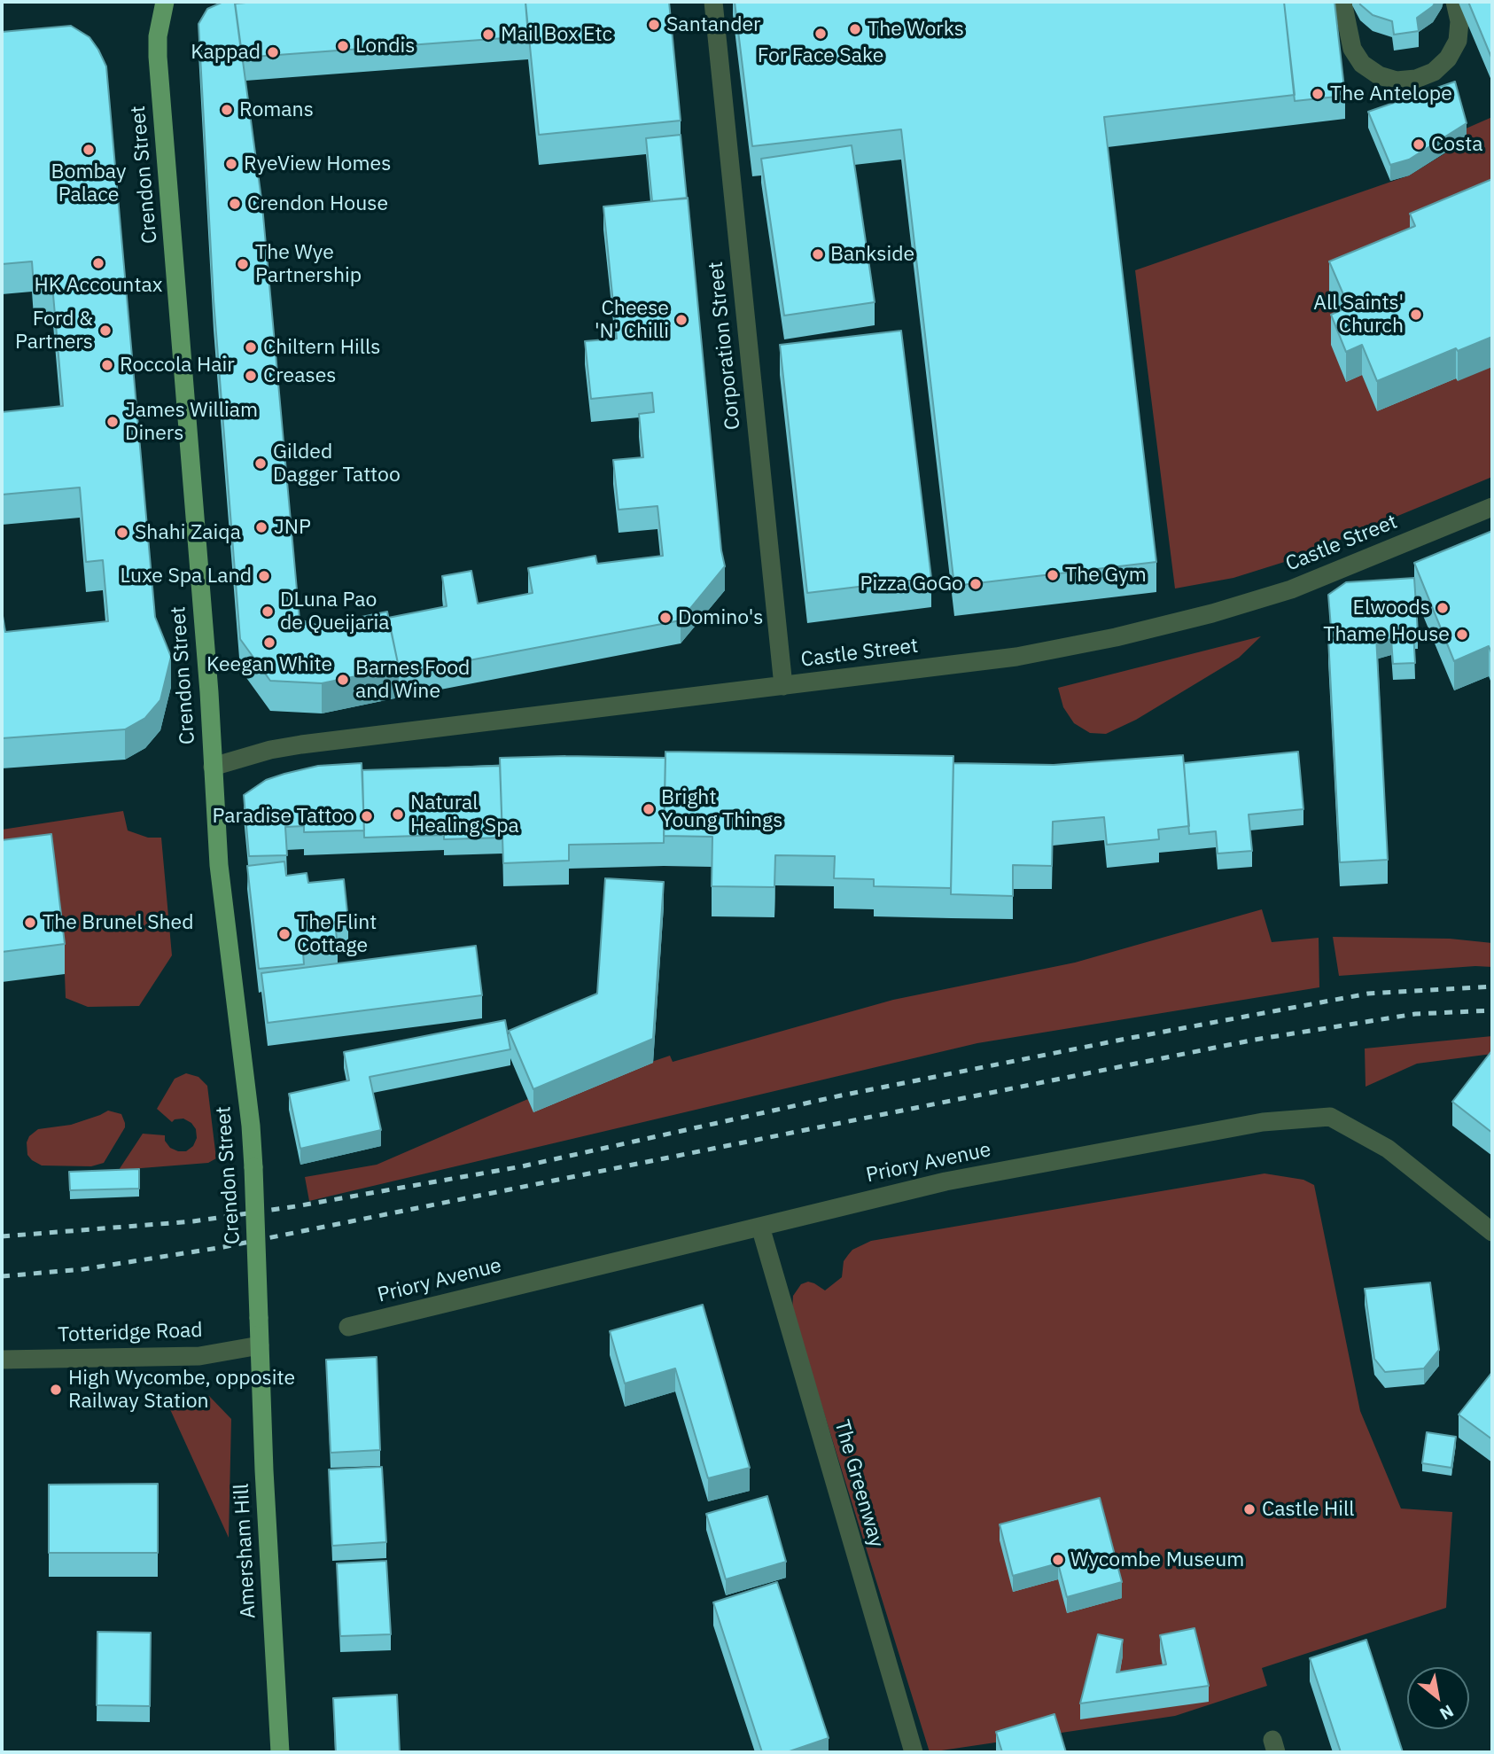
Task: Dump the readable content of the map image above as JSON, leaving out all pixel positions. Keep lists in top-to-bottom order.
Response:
{
  "streets": {
    "main road": ["Crendon Street", "Amersham Hill"],
    "street": [
      "Corporation Street",
      "Castle Street",
      "Priory Avenue",
      "Totteridge Road",
      "The Greenway"
    ]
  },
  "crossings": [
    ["Crendon Street", "Castle Street"],
    ["Crendon Street", "Totteridge Road"],
    ["Crendon Street", "Amersham Hill"],
    ["Corporation Street", "Castle Street"],
    ["Priory Avenue", "The Greenway"],
    ["Totteridge Road", "Amersham Hill"]
  ],
  "places": [
    "Santander",
    "The Works",
    "For Face Sake",
    "Mail Box Etc",
    "Londis",
    "Kappad",
    "The Antelope",
    "Romans",
    "Costa",
    "Bombay Palace",
    "RyeView Homes",
    "Crendon House",
    "Bankside",
    "HK Accountax",
    "The Wye Partnership",
    "All Saints' Church",
    "Cheese 'N' Chilli",
    "Ford & Partners",
    "Chiltern Hills",
    "Roccola Hair",
    "Creases",
    "James William Diners",
    "Gilded Dagger Tattoo",
    "JNP",
    "Shahi Zaiqa",
    "The Gym",
    "Luxe Spa Land",
    "Pizza GoGo",
    "Elwoods",
    "DLuna Pao de Queijaria",
    "Domino's",
    "Thame House",
    "Keegan White",
    "Barnes Food and Wine",
    "Bright Young Things",
    "Natural Healing Spa",
    "Paradise Tattoo",
    "The Brunel Shed",
    "The Flint Cottage",
    "High Wycombe, opposite Railway Station",
    "Castle Hill",
    "Wycombe Museum"
  ],
  "north": "bottom right"
}
